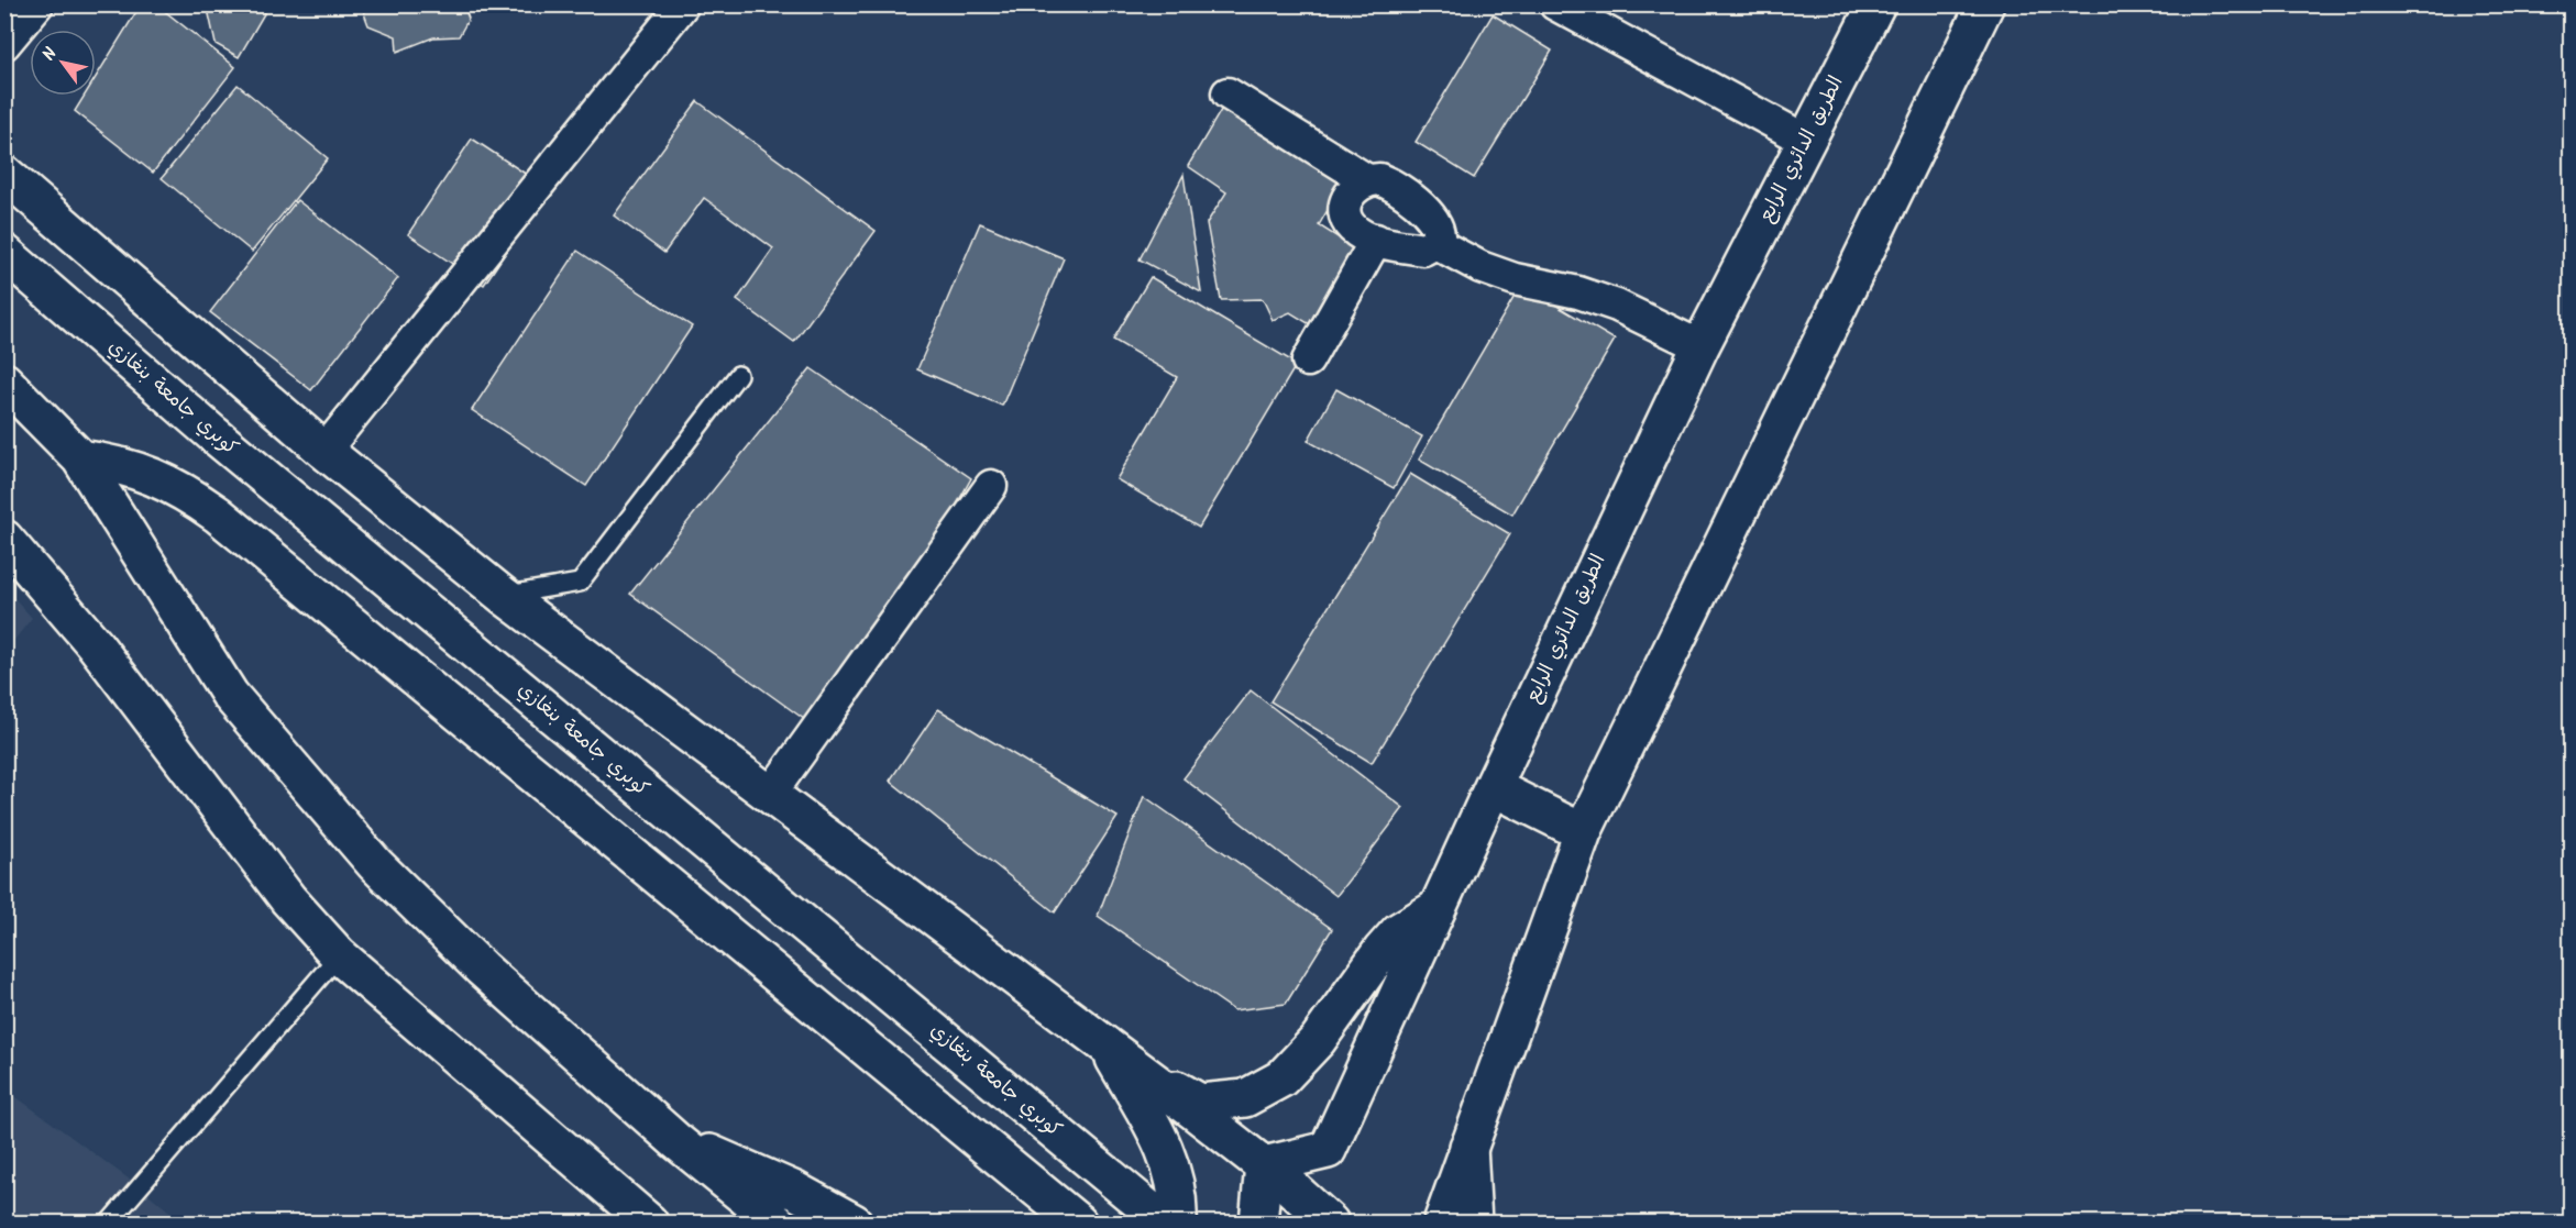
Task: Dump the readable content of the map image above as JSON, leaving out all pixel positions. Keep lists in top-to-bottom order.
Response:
{
  "streets": {
    "main road": ["الطريق الدائري الرابع", "كوبري جامعة بنغازي"]
  },
  "north": "top left"
}
